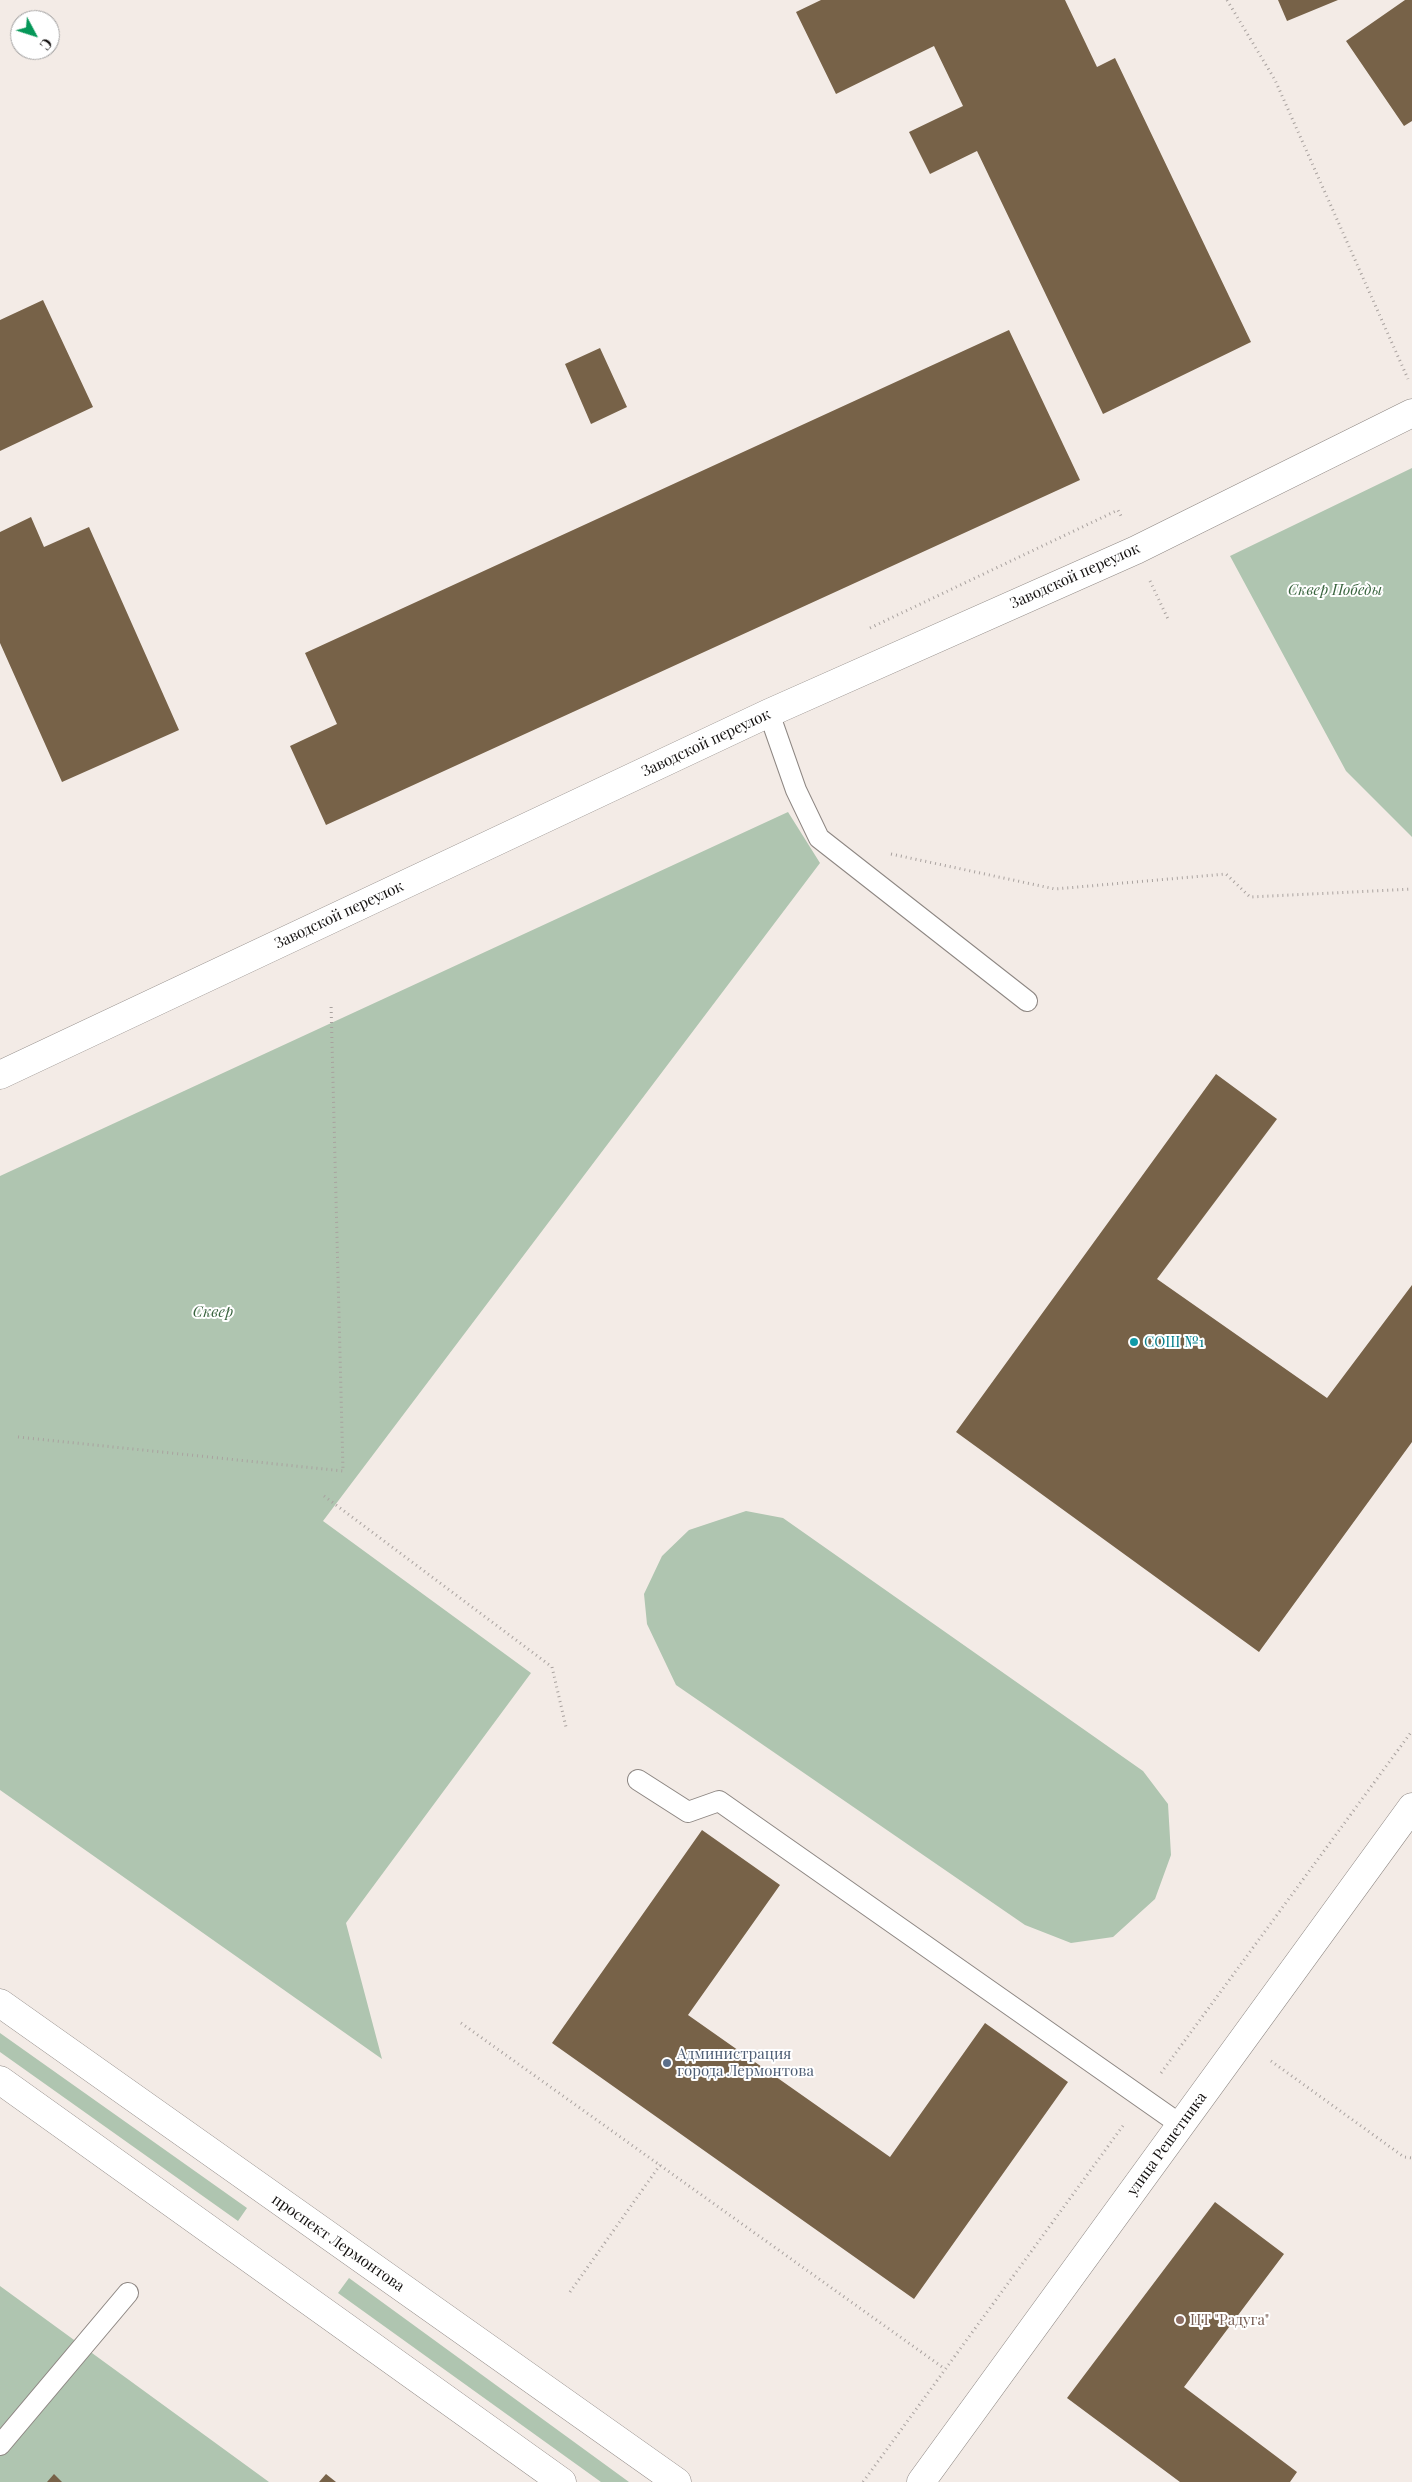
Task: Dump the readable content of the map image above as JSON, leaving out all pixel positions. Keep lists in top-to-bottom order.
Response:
{
  "streets": {
    "street": ["Заводской переулок", "улица Решетника", "проспект Лермонтова"]
  },
  "parks": ["Сквер Победы", "Сквер"],
  "places": ["СОШ №1", "Администрация города Лермонтова", "ЦТ \"Радуга\""],
  "north": "bottom right"
}
